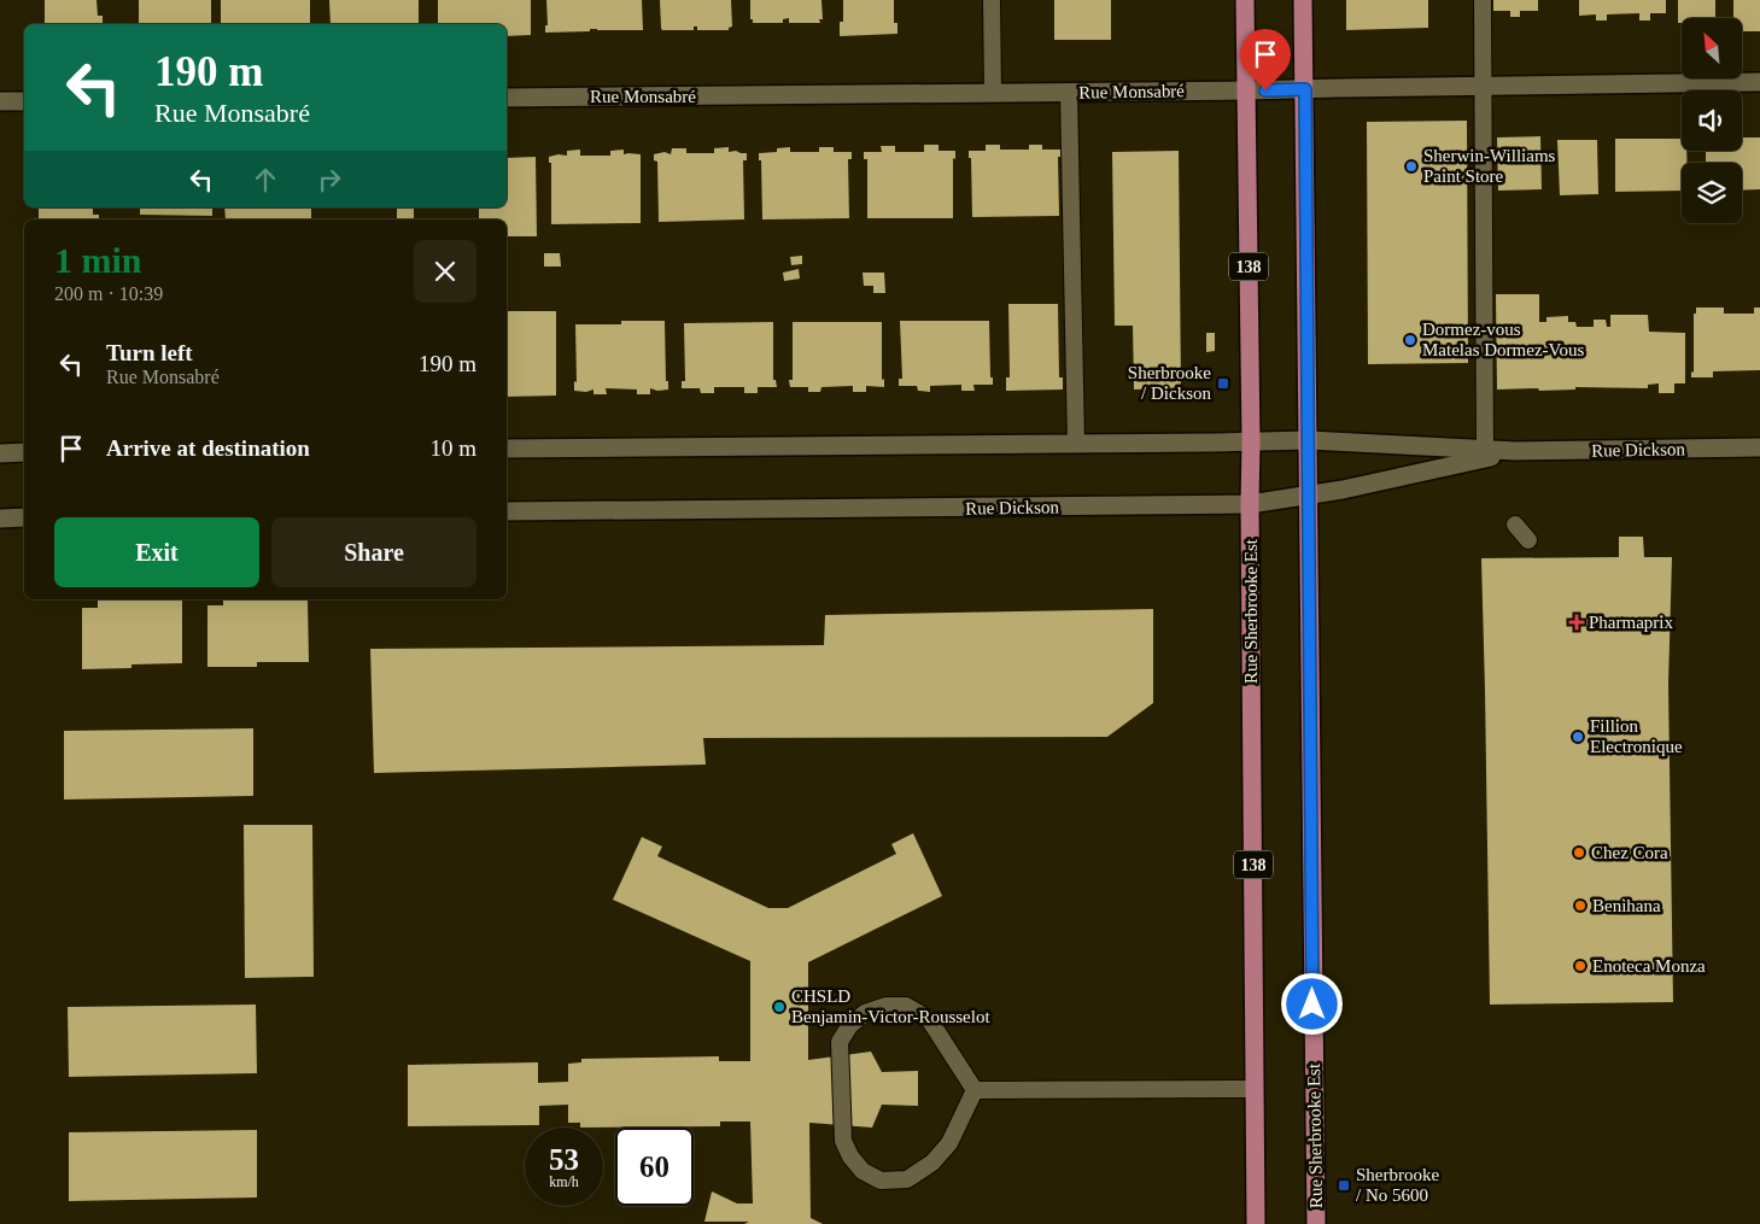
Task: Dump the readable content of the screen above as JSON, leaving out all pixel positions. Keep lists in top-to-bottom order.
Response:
{
  "streets": {
    "main road": [
      "Rue Monsabré",
      "138",
      "Rue Dickson",
      "Rue Sherbrooke Est"
    ]
  },
  "crossings": [
    ["Rue Monsabré", "Rue Sherbrooke Est"],
    ["Rue Dickson", "Rue Sherbrooke Est"]
  ],
  "places": {
    "other": [
      "Sherwin-Williams Paint Store",
      "Dormez-vous Matelas Dormez-Vous",
      "Fillion Electronique",
      "Chez Cora",
      "Benihana",
      "Enoteca Monza",
      "CHSLD Benjamin-Victor-Rousselot"
    ],
    "transit": ["Sherbrooke / Dickson", "Sherbrooke / No 5600"],
    "health": ["Pharmaprix"]
  },
  "north": "top left",
  "page": {
    "turn": ["190 m", "Rue Monsabré"],
    "heading": ["1 min", "200 m · 10:39"],
    "list": [
      {
        "name": "Turn left",
        "note": "Rue Monsabré",
        "value": "190 m"
      },
      {
        "name": "Arrive at destination",
        "value": "10 m"
      }
    ],
    "buttons": ["Exit", "Share"],
    "speed": "53 km/h",
    "limit": "60"
  }
}
